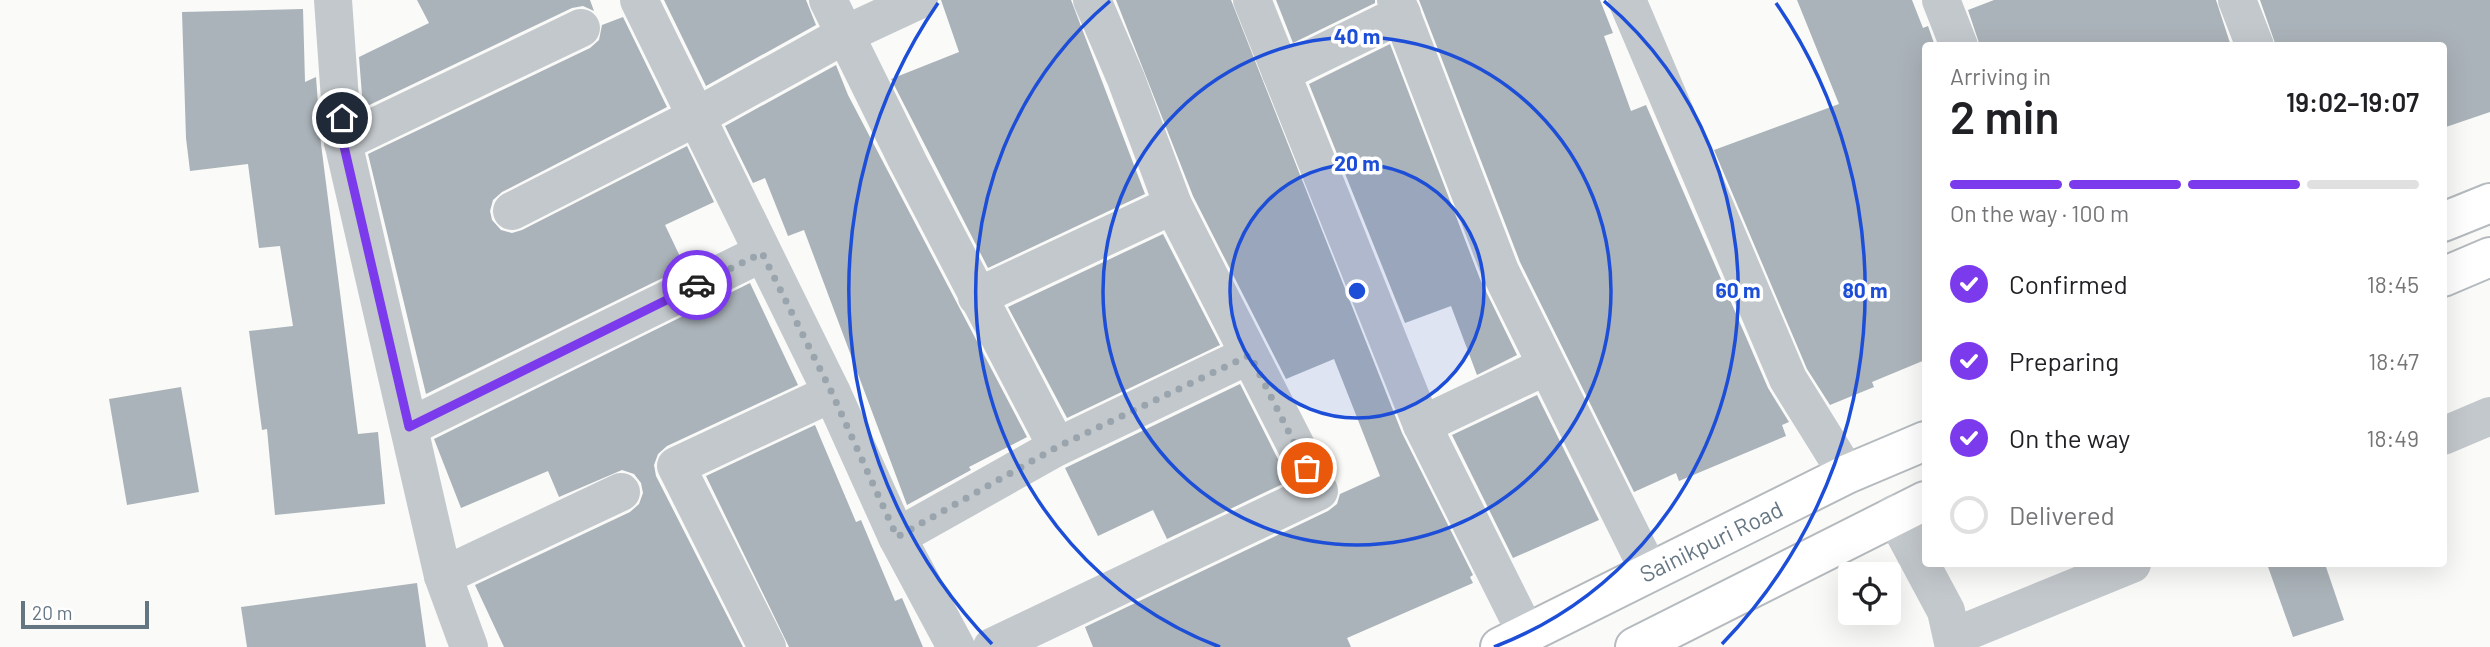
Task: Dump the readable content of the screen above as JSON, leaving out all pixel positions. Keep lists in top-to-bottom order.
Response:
{
  "streets": {
    "main road": ["Sainikpuri Road"]
  },
  "scale_bar": "20 m",
  "page": {
    "heading": ["2 min", "Arriving in", "19:02–19:07"],
    "bar": "On the way · 100 m",
    "list": [
      ["Confirmed", "18:45"],
      ["Preparing", "18:47"],
      ["On the way", "18:49"],
      "Delivered"
    ],
    "scale": "20 m"
  },
  "rings": [
    "40 m",
    "20 m",
    "60 m",
    "80 m"
  ]
}
